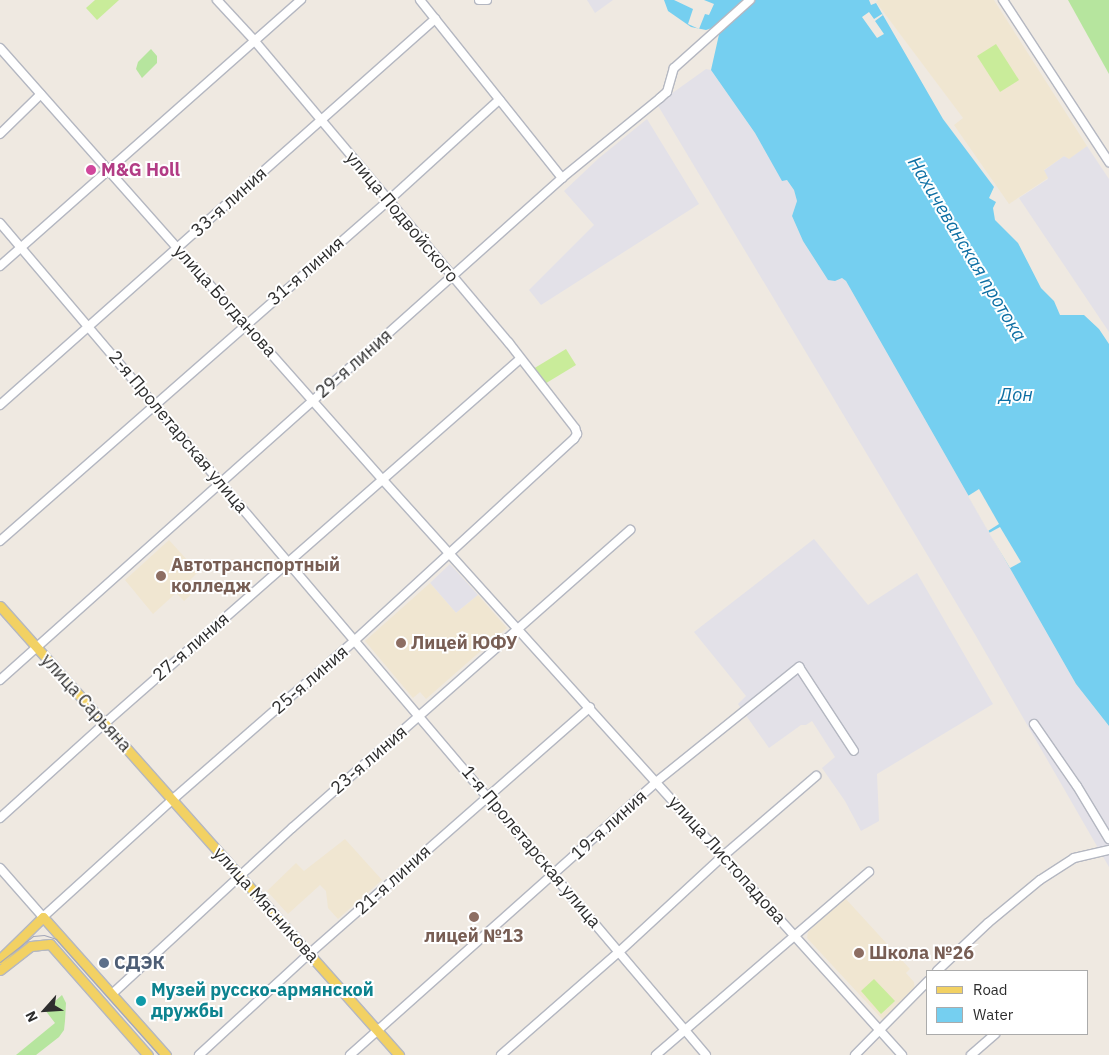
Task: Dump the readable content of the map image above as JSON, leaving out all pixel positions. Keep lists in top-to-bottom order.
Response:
{
  "streets": {
    "main road": ["улица Сарьяна", "улица Мясникова"],
    "street": [
      "33-я линия",
      "улица Подвойского",
      "31-я линия",
      "улица Богданова",
      "29-я линия",
      "2-я Пролетарская улица",
      "27-я линия",
      "25-я линия",
      "23-я линия",
      "19-я линия",
      "1-я Пролетарская улица",
      "улица Листопадова",
      "21-я линия"
    ]
  },
  "crossings": [
    ["33-я линия", "улица Подвойского"],
    ["33-я линия", "улица Богданова"],
    ["33-я линия", "2-я Пролетарская улица"],
    ["улица Подвойского", "31-я линия"],
    ["улица Подвойского", "29-я линия"],
    ["улица Подвойского", "27-я линия"],
    ["улица Подвойского", "25-я линия"],
    ["31-я линия", "улица Богданова"],
    ["31-я линия", "2-я Пролетарская улица"],
    ["улица Богданова", "29-я линия"],
    ["улица Богданова", "27-я линия"],
    ["улица Богданова", "25-я линия"],
    ["улица Богданова", "улица Листопадова"],
    ["29-я линия", "2-я Пролетарская улица"],
    ["29-я линия", "улица Сарьяна"],
    ["2-я Пролетарская улица", "27-я линия"],
    ["2-я Пролетарская улица", "25-я линия"],
    ["2-я Пролетарская улица", "1-я Пролетарская улица"],
    ["27-я линия", "улица Сарьяна"],
    ["25-я линия", "улица Сарьяна"],
    ["25-я линия", "1-я Пролетарская улица"],
    ["25-я линия", "улица Листопадова"],
    ["25-я линия", "улица Мясникова"],
    ["улица Сарьяна", "улица Мясникова"],
    ["23-я линия", "1-я Пролетарская улица"],
    ["23-я линия", "улица Листопадова"],
    ["23-я линия", "улица Мясникова"],
    ["19-я линия", "1-я Пролетарская улица"],
    ["19-я линия", "улица Листопадова"],
    ["19-я линия", "улица Мясникова"],
    ["1-я Пролетарская улица", "21-я линия"],
    ["улица Листопадова", "21-я линия"],
    ["21-я линия", "улица Мясникова"]
  ],
  "water": ["Нахичеванская протока", "Дон"],
  "places": [
    "M&G Holl",
    "Автотранспортный колледж",
    "Лицей ЮФУ",
    "лицей №13",
    "Школа №26",
    "СДЭК",
    "Музей русско-армянской дружбы"
  ],
  "legend": ["Road", "Water"],
  "north": "bottom left"
}
